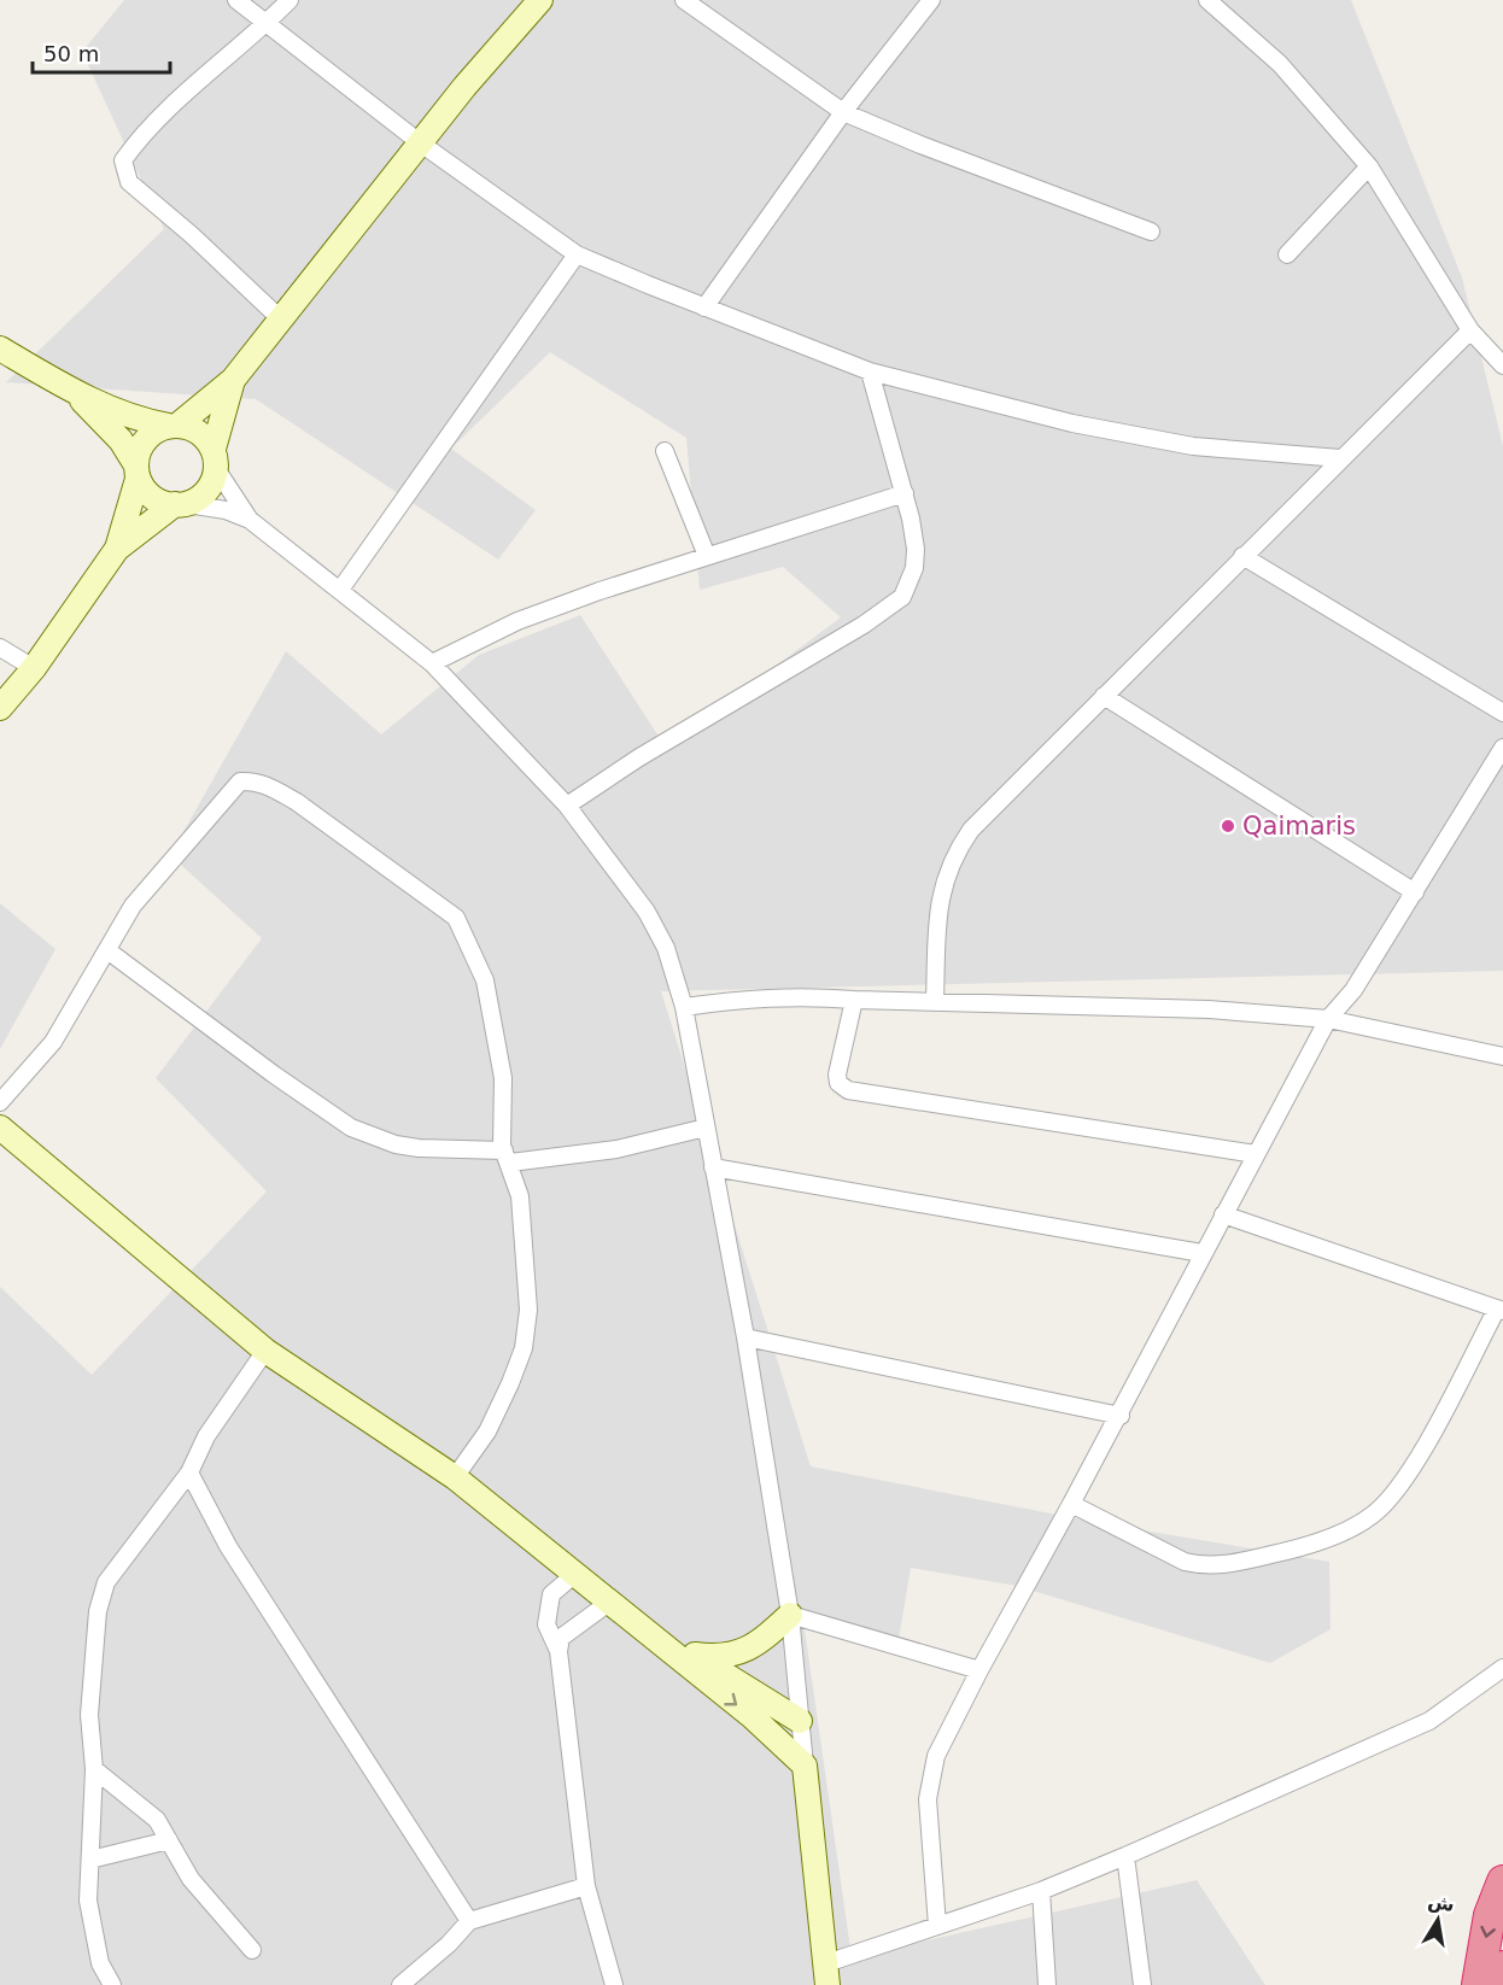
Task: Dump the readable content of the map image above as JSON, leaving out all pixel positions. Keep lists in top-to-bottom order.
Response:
{
  "places": ["Qaimaris"],
  "scale_bar": "50 m",
  "north": "top"
}
